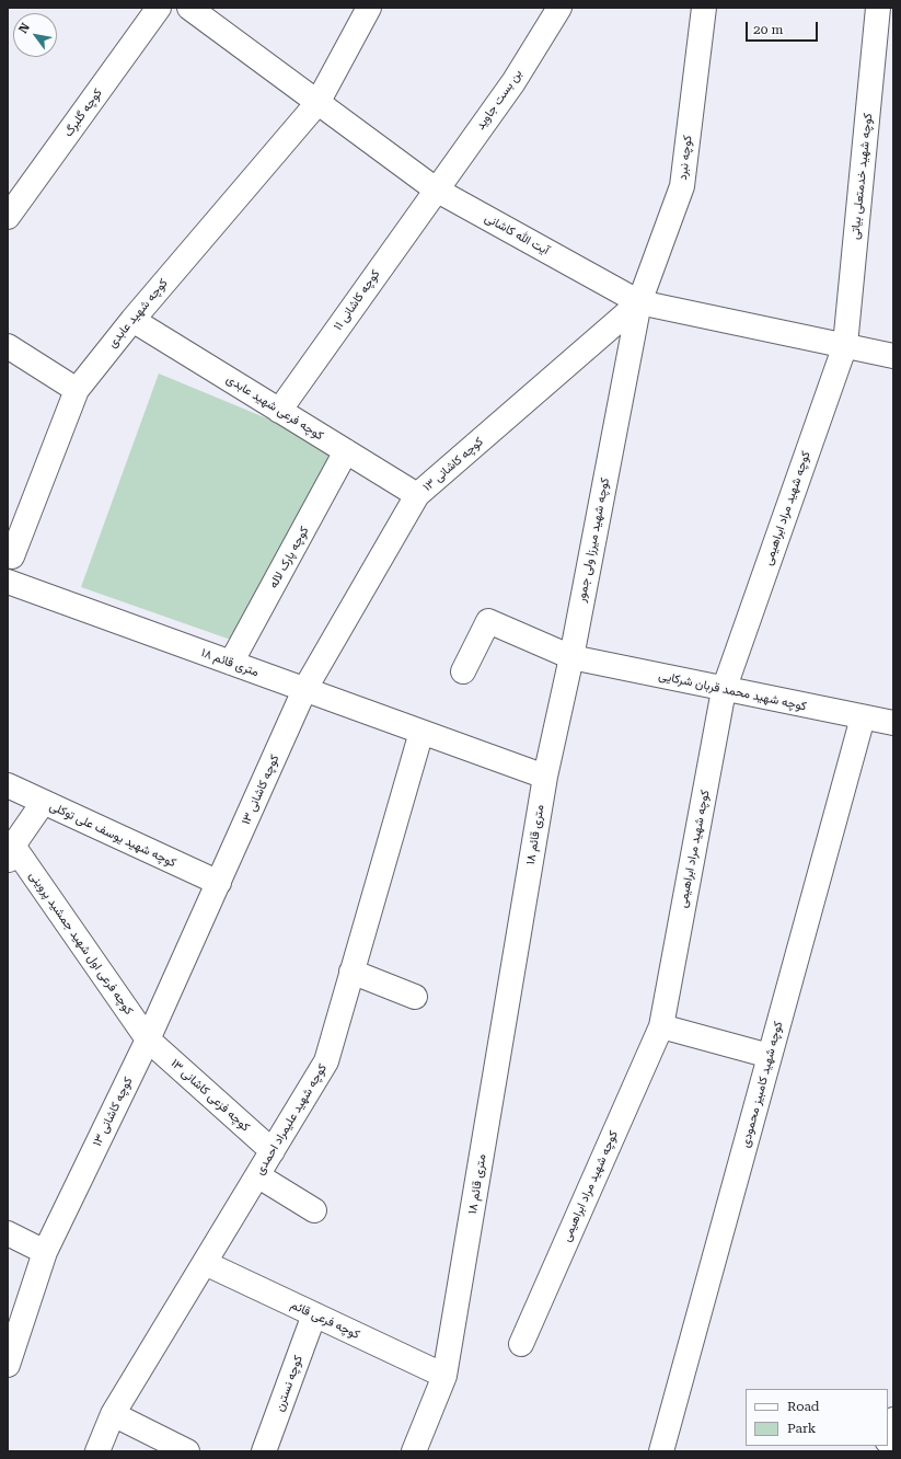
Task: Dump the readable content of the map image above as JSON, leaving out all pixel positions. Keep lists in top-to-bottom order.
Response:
{
  "streets": {
    "street": [
      "بن بست جاوید",
      "کوچه گلبرگ",
      "کوچه نبرد",
      "کوچه شهید خدمتعلی بیاتی",
      "آیت الله کاشانی",
      "کوچه کاشانی ۱۱",
      "کوچه شهید عابدی",
      "کوچه فرعی شهید عابدی",
      "کوچه کاشانی ۱۳",
      "کوچه شهید مراد ابراهیمی",
      "کوچه شهید میرزا ولی جمور",
      "کوچه پارک لاله",
      "۱۸ متری قائم",
      "کوچه شهید محمد قربان شرکایی",
      "کوچه شهید یوسف علی توکلی",
      "کوچه فرعی اول شهید جمشید پروینی",
      "کوچه شهید کامبیز محمودی",
      "کوچه فزعی کاشانی ۱۳",
      "کوچه شهید علیمراد احمدی",
      "کوچه فرعی قائم",
      "کوچه نسترن"
    ]
  },
  "crossings": [
    ["بن بست جاوید", "آیت الله کاشانی"],
    ["بن بست جاوید", "کوچه کاشانی ۱۱"],
    ["کوچه نبرد", "آیت الله کاشانی"],
    ["کوچه نبرد", "کوچه کاشانی ۱۳"],
    ["کوچه نبرد", "کوچه شهید میرزا ولی جمور"],
    ["کوچه شهید خدمتعلی بیاتی", "آیت الله کاشانی"],
    ["کوچه شهید خدمتعلی بیاتی", "کوچه شهید مراد ابراهیمی"],
    ["آیت الله کاشانی", "کوچه کاشانی ۱۱"],
    ["آیت الله کاشانی", "کوچه شهید عابدی"],
    ["آیت الله کاشانی", "کوچه کاشانی ۱۳"],
    ["آیت الله کاشانی", "کوچه شهید مراد ابراهیمی"],
    ["آیت الله کاشانی", "کوچه شهید میرزا ولی جمور"],
    ["کوچه کاشانی ۱۱", "کوچه فرعی شهید عابدی"],
    ["کوچه شهید عابدی", "کوچه فرعی شهید عابدی"],
    ["کوچه فرعی شهید عابدی", "کوچه کاشانی ۱۳"],
    ["کوچه فرعی شهید عابدی", "کوچه پارک لاله"],
    ["کوچه کاشانی ۱۳", "کوچه شهید میرزا ولی جمور"],
    ["کوچه کاشانی ۱۳", "۱۸ متری قائم"],
    ["کوچه کاشانی ۱۳", "کوچه شهید یوسف علی توکلی"],
    ["کوچه کاشانی ۱۳", "کوچه فرعی اول شهید جمشید پروینی"],
    ["کوچه کاشانی ۱۳", "کوچه فزعی کاشانی ۱۳"],
    ["کوچه شهید مراد ابراهیمی", "کوچه شهید محمد قربان شرکایی"],
    ["کوچه شهید میرزا ولی جمور", "۱۸ متری قائم"],
    ["کوچه شهید میرزا ولی جمور", "کوچه شهید محمد قربان شرکایی"],
    ["کوچه پارک لاله", "۱۸ متری قائم"],
    ["۱۸ متری قائم", "کوچه شهید علیمراد احمدی"],
    ["۱۸ متری قائم", "کوچه فرعی قائم"],
    ["کوچه شهید محمد قربان شرکایی", "کوچه شهید کامبیز محمودی"],
    ["کوچه فرعی اول شهید جمشید پروینی", "کوچه فزعی کاشانی ۱۳"],
    ["کوچه فزعی کاشانی ۱۳", "کوچه شهید علیمراد احمدی"],
    ["کوچه شهید علیمراد احمدی", "کوچه فرعی قائم"],
    ["کوچه فرعی قائم", "کوچه نسترن"]
  ],
  "legend": ["Road", "Park"],
  "scale_bar": "20 m",
  "north": "top left"
}
